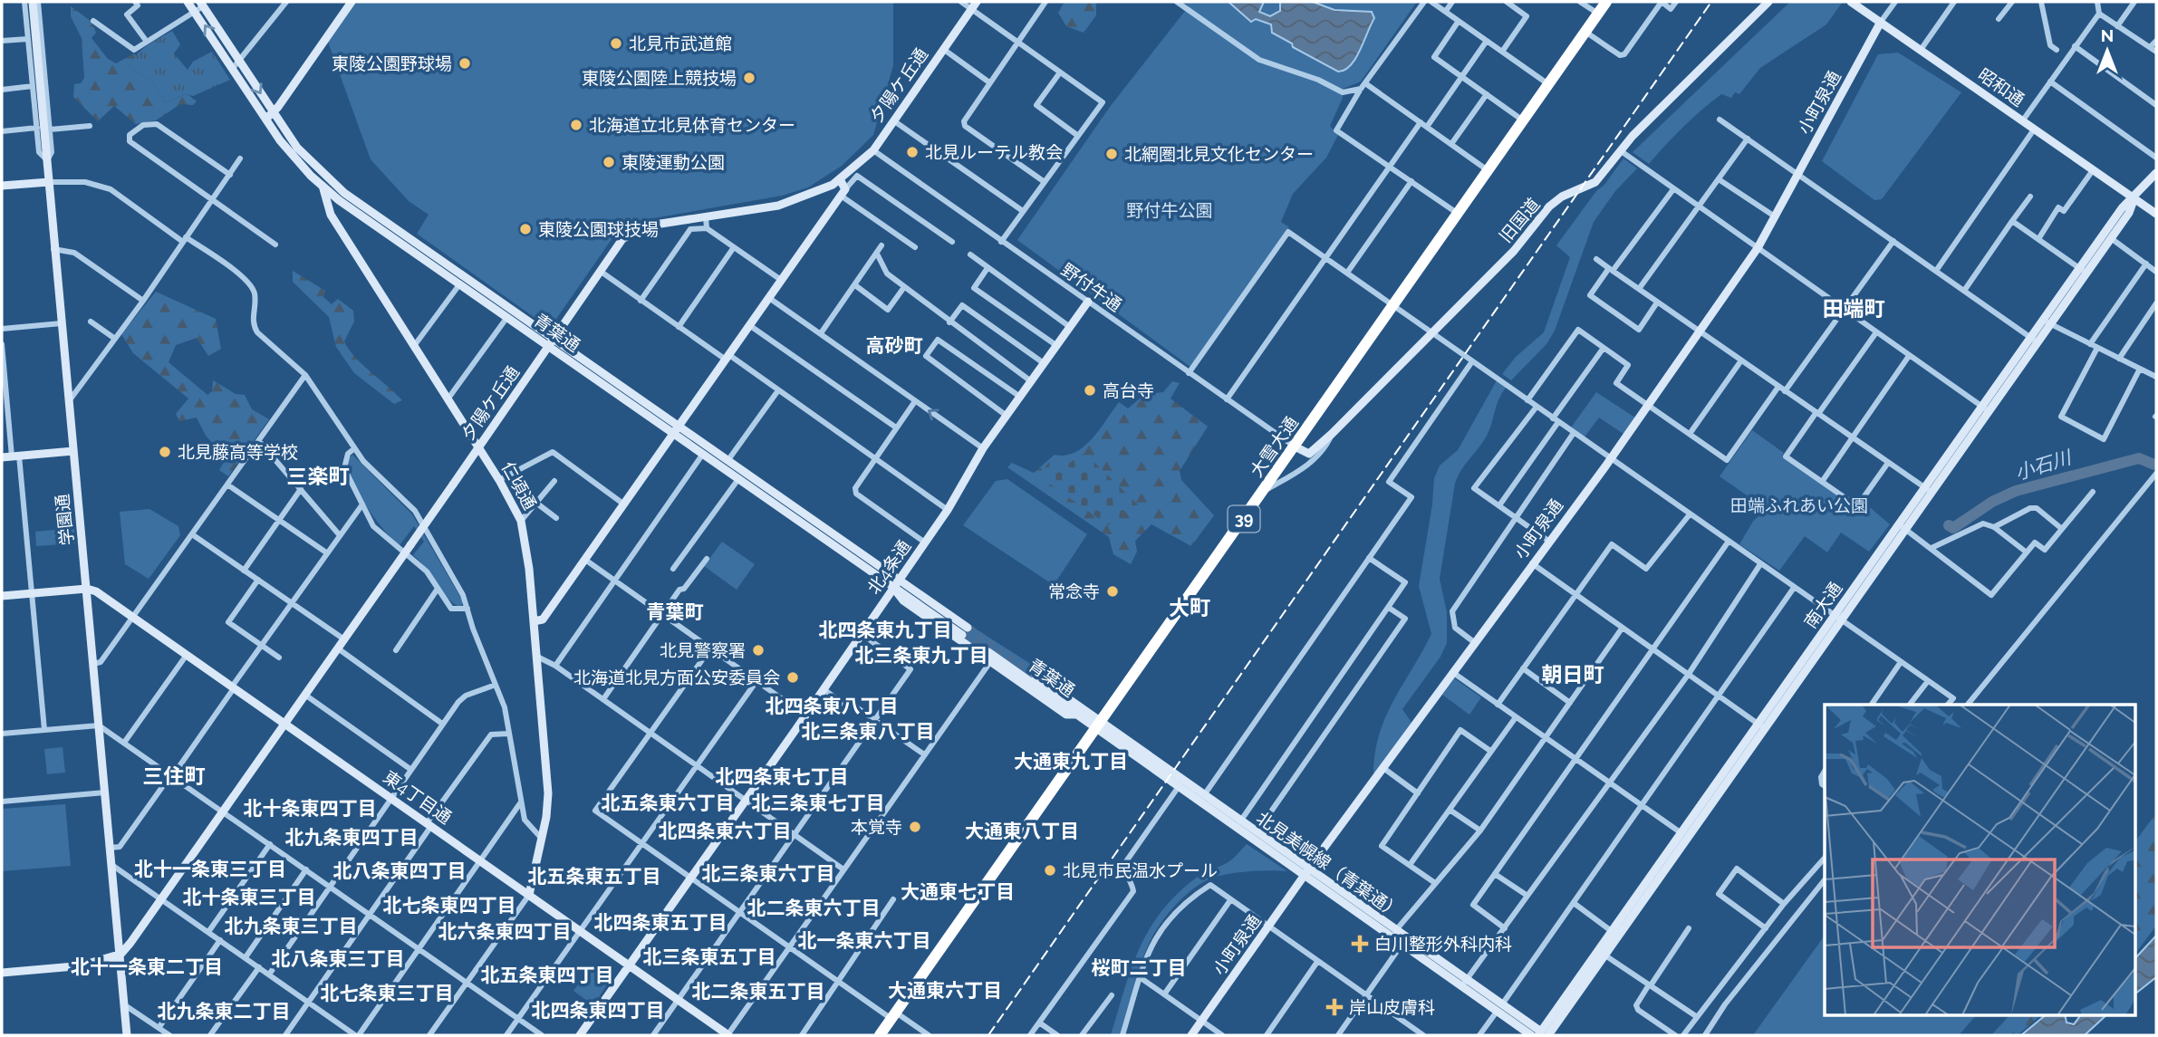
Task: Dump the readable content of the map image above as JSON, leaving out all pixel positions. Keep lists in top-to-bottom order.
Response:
{
  "streets": {
    "highway": ["大雪大通", "39"],
    "street": [
      "夕陽ケ丘通",
      "昭和通",
      "小町泉通",
      "旧国道",
      "野付牛通",
      "青葉通",
      "仁頃通",
      "学園通",
      "北4条通",
      "南大通",
      "東4丁目通",
      "北見美幌線（青葉通）"
    ]
  },
  "crossings": [
    ["夕陽ケ丘通", "野付牛通"],
    ["夕陽ケ丘通", "青葉通"],
    ["夕陽ケ丘通", "仁頃通"],
    ["夕陽ケ丘通", "学園通"],
    ["夕陽ケ丘通", "東4丁目通"],
    ["昭和通", "小町泉通"],
    ["昭和通", "南大通"],
    ["小町泉通", "北見美幌線（青葉通）"],
    ["旧国道", "野付牛通"],
    ["旧国道", "大雪大通"],
    ["野付牛通", "大雪大通"],
    ["野付牛通", "北4条通"],
    ["青葉通", "大雪大通"],
    ["青葉通", "仁頃通"],
    ["青葉通", "北4条通"],
    ["青葉通", "北見美幌線（青葉通）"],
    ["大雪大通", "北見美幌線（青葉通）"],
    ["仁頃通", "東4丁目通"],
    ["学園通", "東4丁目通"],
    ["北4条通", "東4丁目通"],
    ["南大通", "北見美幌線（青葉通）"]
  ],
  "districts": [
    "田端町",
    "高砂町",
    "三楽町",
    "大町",
    "青葉町",
    "北四条東九丁目",
    "北三条東九丁目",
    "朝日町",
    "北四条東八丁目",
    "北三条東八丁目",
    "大通東九丁目",
    "三住町",
    "北四条東七丁目",
    "北五条東六丁目",
    "北三条東七丁目",
    "北十条東四丁目",
    "北四条東六丁目",
    "大通東八丁目",
    "北九条東四丁目",
    "北十一条東三丁目",
    "北八条東四丁目",
    "北三条東六丁目",
    "北五条東五丁目",
    "大通東七丁目",
    "北十条東三丁目",
    "北七条東四丁目",
    "北二条東六丁目",
    "北四条東五丁目",
    "北九条東三丁目",
    "北六条東四丁目",
    "北一条東六丁目",
    "北三条東五丁目",
    "北八条東三丁目",
    "北十一条東二丁目",
    "桜町二丁目",
    "北五条東四丁目",
    "大通東六丁目",
    "北二条東五丁目",
    "北七条東三丁目",
    "北四条東四丁目",
    "北九条東二丁目"
  ],
  "water": ["小石川"],
  "parks": ["野付牛公園", "田端ふれあい公園"],
  "places": {
    "other": [
      "北見市武道館",
      "東陵公園野球場",
      "東陵公園陸上競技場",
      "北海道立北見体育センター",
      "北見ルーテル教会",
      "北網圏北見文化センター",
      "東陵運動公園",
      "東陵公園球技場",
      "高台寺",
      "北見藤高等学校",
      "常念寺",
      "北見警察署",
      "北海道北見方面公安委員会",
      "本覚寺",
      "北見市民温水プール"
    ],
    "health": ["白川整形外科内科", "岸山皮膚科"]
  },
  "north": "top"
}
